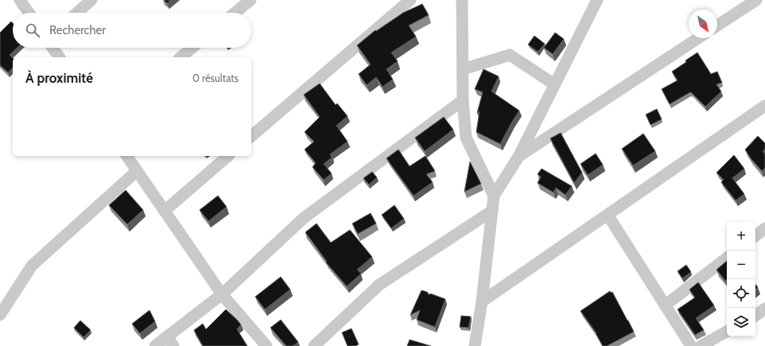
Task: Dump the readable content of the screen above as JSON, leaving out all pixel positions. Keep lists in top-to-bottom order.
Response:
{
  "north": "bottom right",
  "page": {
    "search": "Rechercher",
    "heading": ["À proximité", "0 résultats"],
    "map_buttons": ["+", "−"]
  }
}
